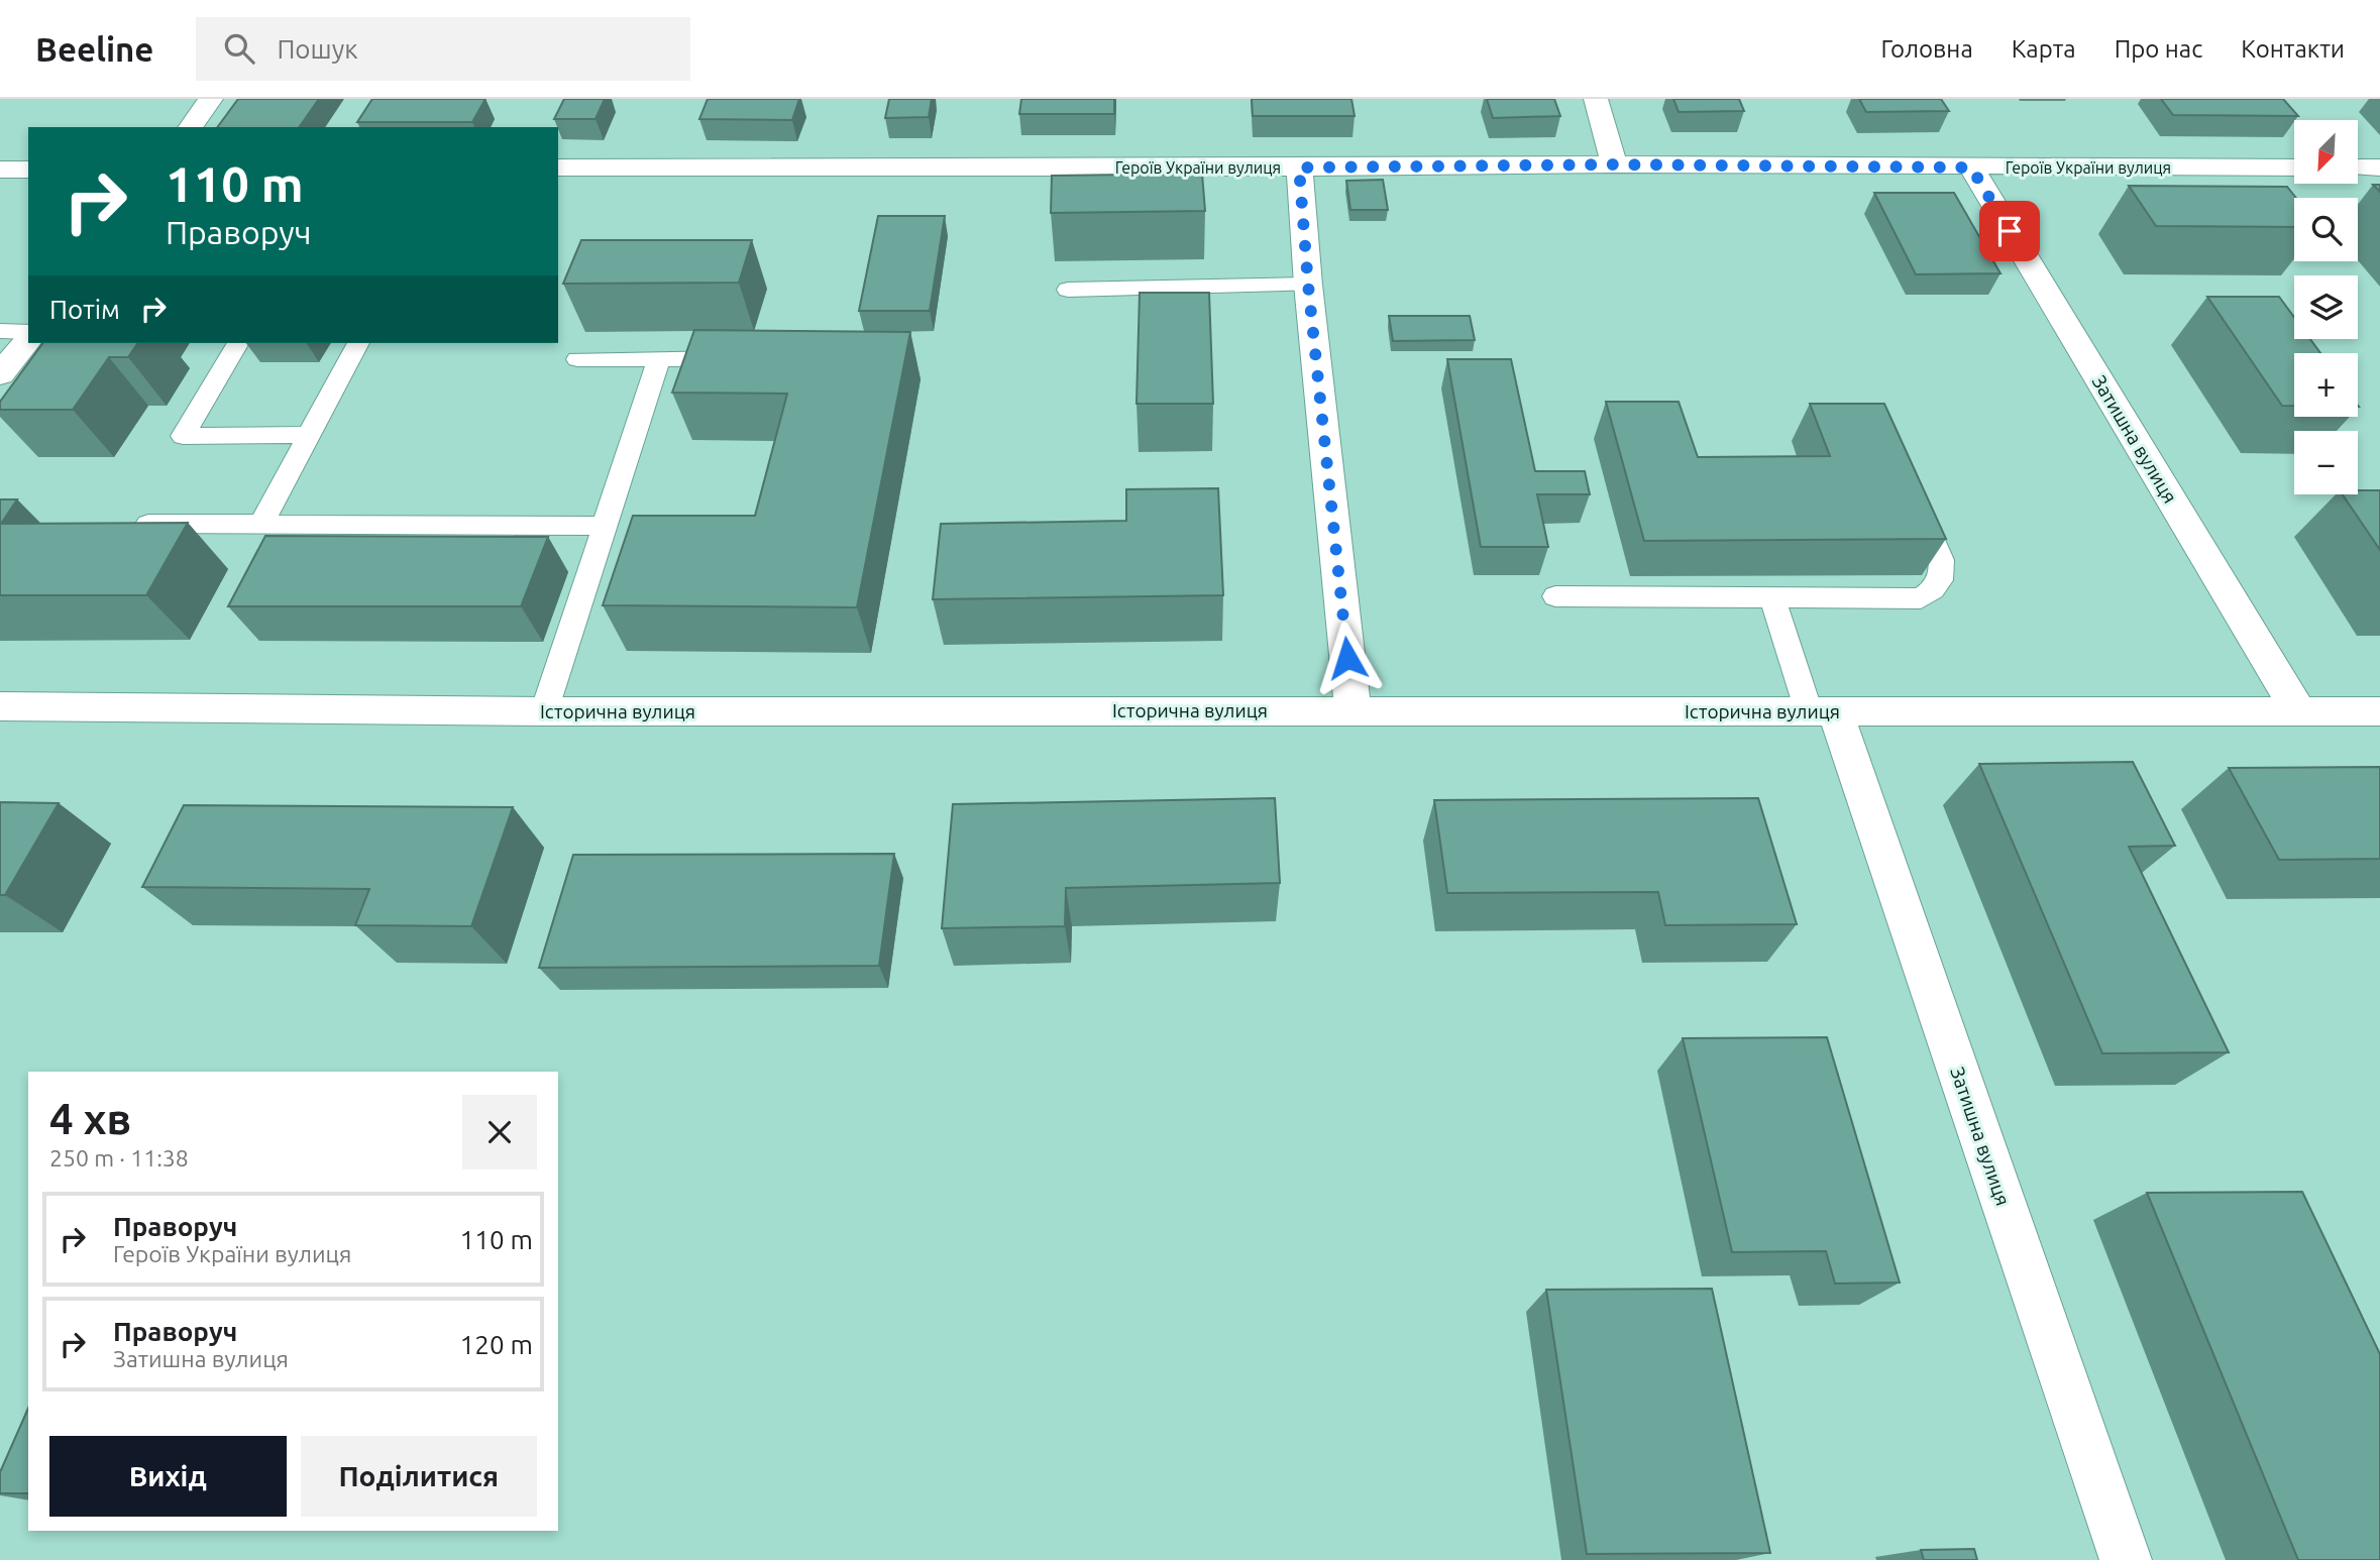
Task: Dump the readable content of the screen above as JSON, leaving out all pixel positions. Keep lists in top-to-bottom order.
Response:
{
  "streets": {
    "street": ["Героїв України вулиця", "Затишна вулиця", "Історична вулиця"]
  },
  "crossings": [
    ["Героїв України вулиця", "Затишна вулиця"],
    ["Затишна вулиця", "Історична вулиця"]
  ],
  "north": "bottom left",
  "page": {
    "header": "Beeline",
    "search": "Пошук",
    "nav": [
      "Головна",
      "Карта",
      "Про нас",
      "Контакти"
    ],
    "map_buttons": ["+", "−"],
    "turn": ["110 m", "Праворуч"],
    "then": "Потім",
    "heading": ["4 хв", "250 m · 11:38"],
    "list": [
      {
        "name": "Праворуч",
        "note": "Героїв України вулиця",
        "value": "110 m"
      },
      {
        "name": "Праворуч",
        "note": "Затишна вулиця",
        "value": "120 m"
      }
    ],
    "buttons": ["Вихід", "Поділитися"]
  }
}
